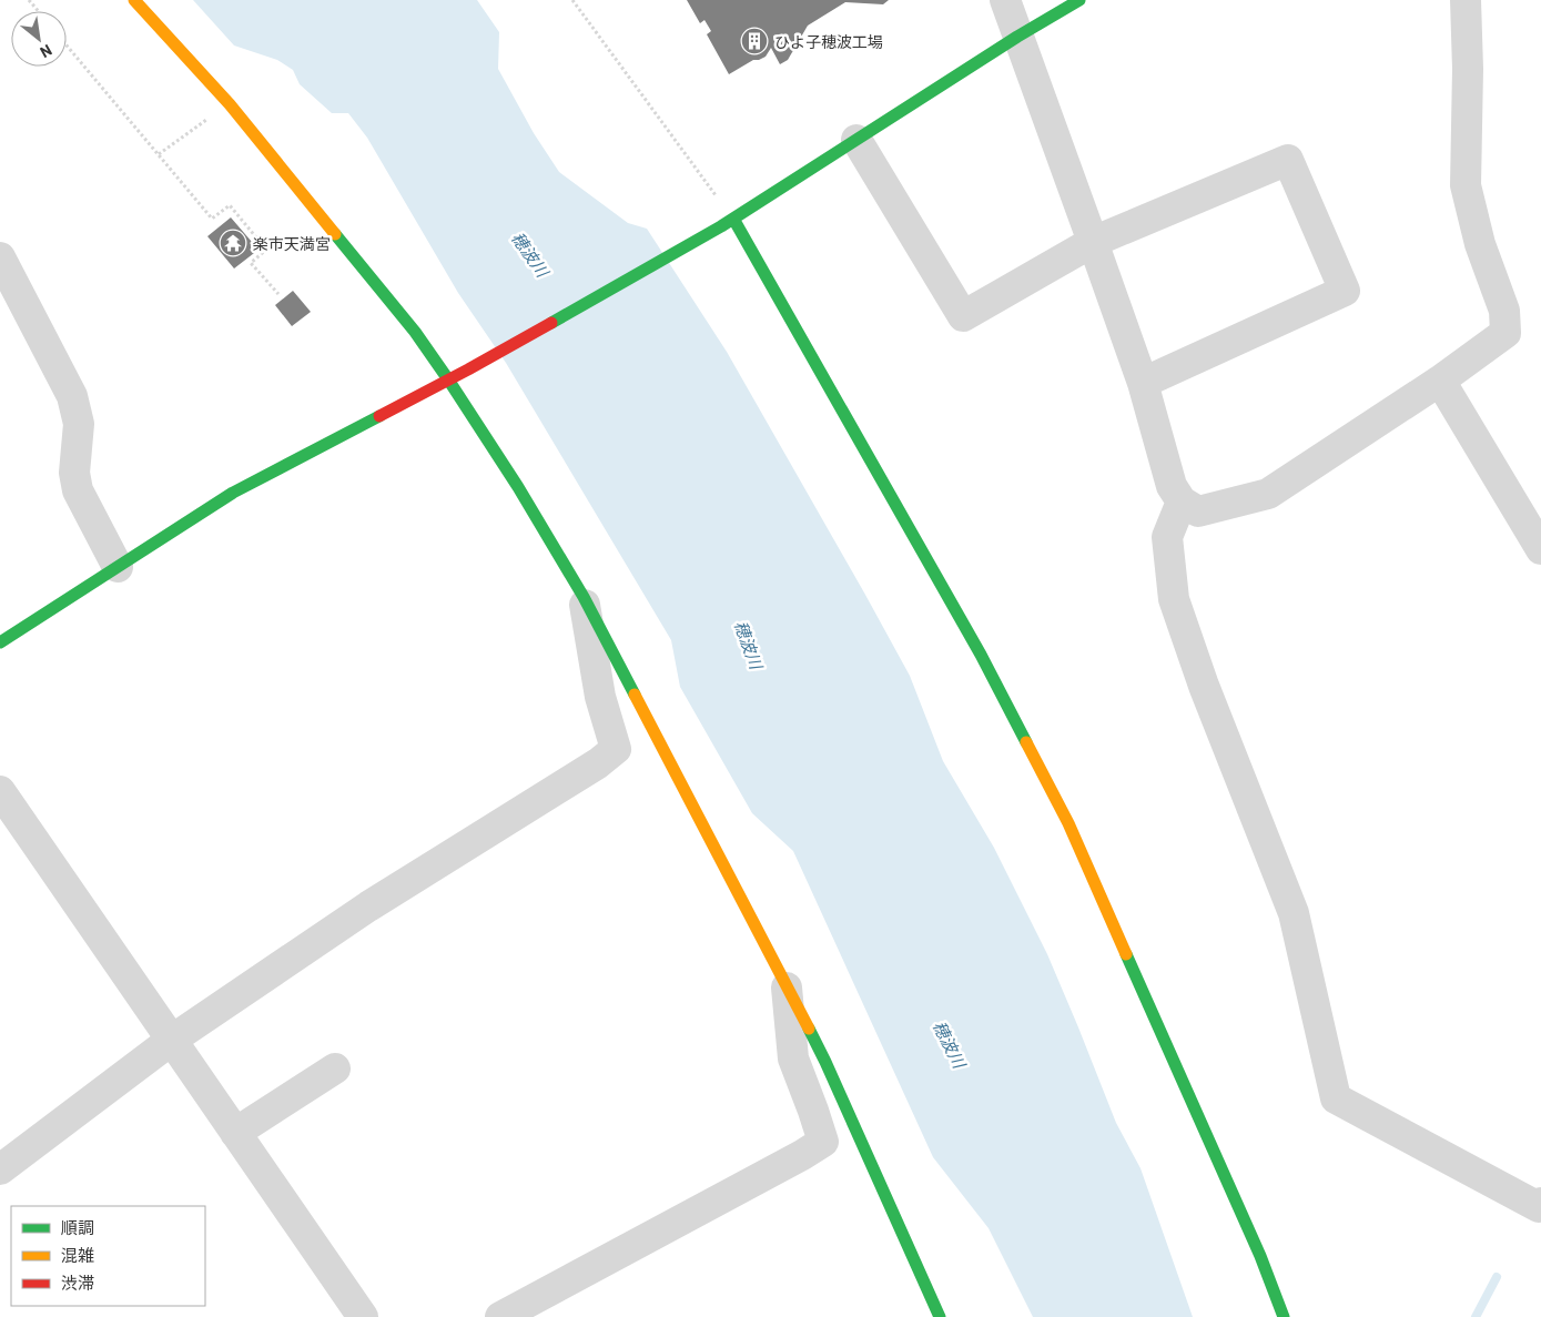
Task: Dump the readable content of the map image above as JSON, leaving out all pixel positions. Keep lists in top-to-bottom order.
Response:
{
  "water": ["穂波川"],
  "places": {
    "building": ["ひよ子穂波工場"],
    "temple": ["楽市天満宮"]
  },
  "legend": ["順調", "混雑", "渋滞"],
  "north": "bottom right"
}
